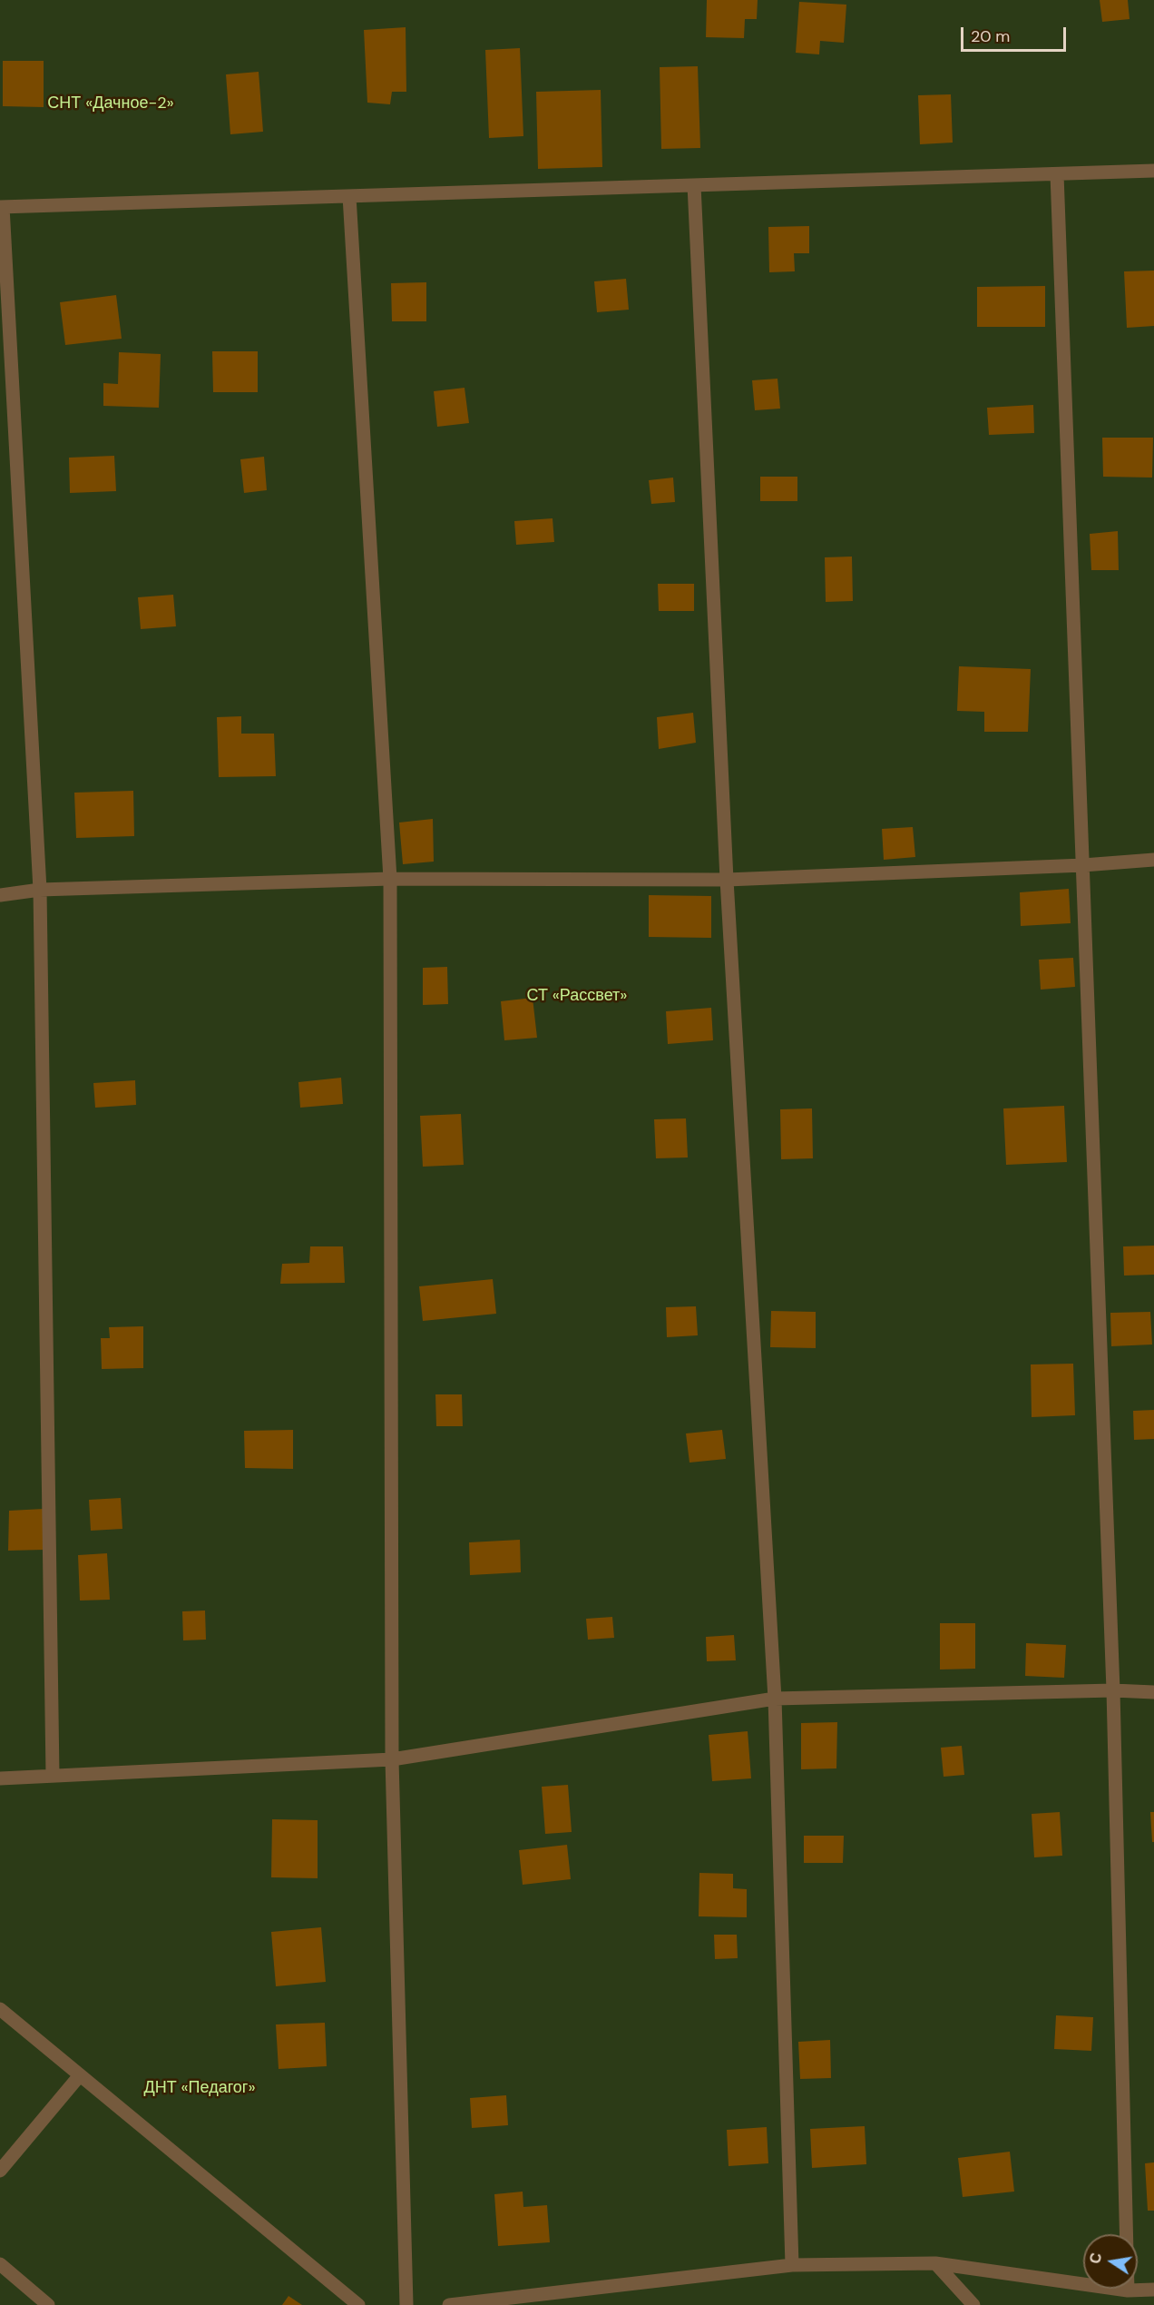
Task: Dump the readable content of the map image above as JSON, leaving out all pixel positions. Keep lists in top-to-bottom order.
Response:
{
  "parks": ["СНТ «Дачное-2»", "СТ «Рассвет»", "ДНТ «Педагог»"],
  "scale_bar": "20 m",
  "north": "left"
}
